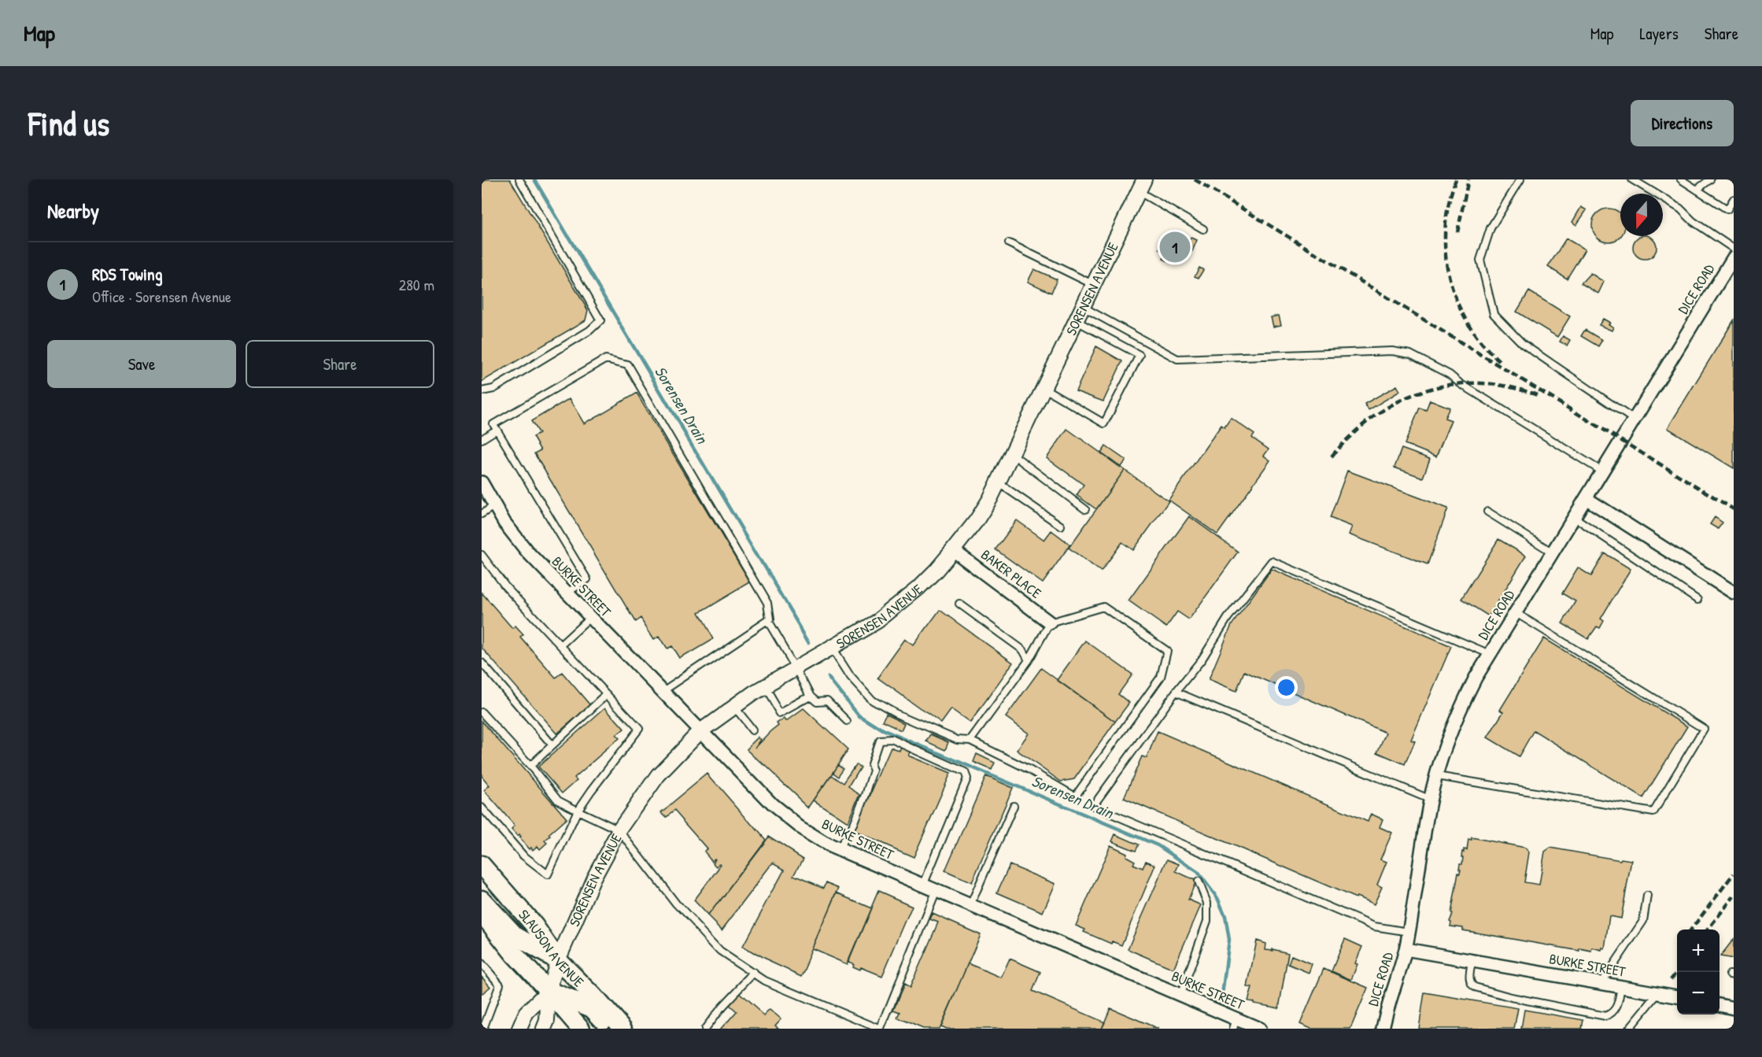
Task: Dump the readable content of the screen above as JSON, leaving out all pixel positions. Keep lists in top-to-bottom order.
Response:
{
  "streets": {
    "main road": ["SLAUSON AVENUE"],
    "street": [
      "SORENSEN AVENUE",
      "DICE ROAD",
      "BAKER PLACE",
      "BURKE STREET"
    ]
  },
  "crossings": [
    ["SORENSEN AVENUE", "BAKER PLACE"],
    ["SORENSEN AVENUE", "BURKE STREET"],
    ["SORENSEN AVENUE", "SLAUSON AVENUE"],
    ["DICE ROAD", "BURKE STREET"]
  ],
  "water": ["Sorensen Drain"],
  "north": "bottom",
  "page": {
    "header": "Map",
    "nav": ["Map", "Layers", "Share"],
    "buttons": [
      "Directions",
      ["Save", "Share"]
    ],
    "title": "Find us",
    "heading": "Nearby",
    "pins": "1",
    "list": [
      {
        "mark": "1",
        "name": "RDS Towing",
        "note": "Office · Sorensen Avenue",
        "value": "280 m"
      }
    ],
    "map_buttons": ["+", "−"]
  }
}
